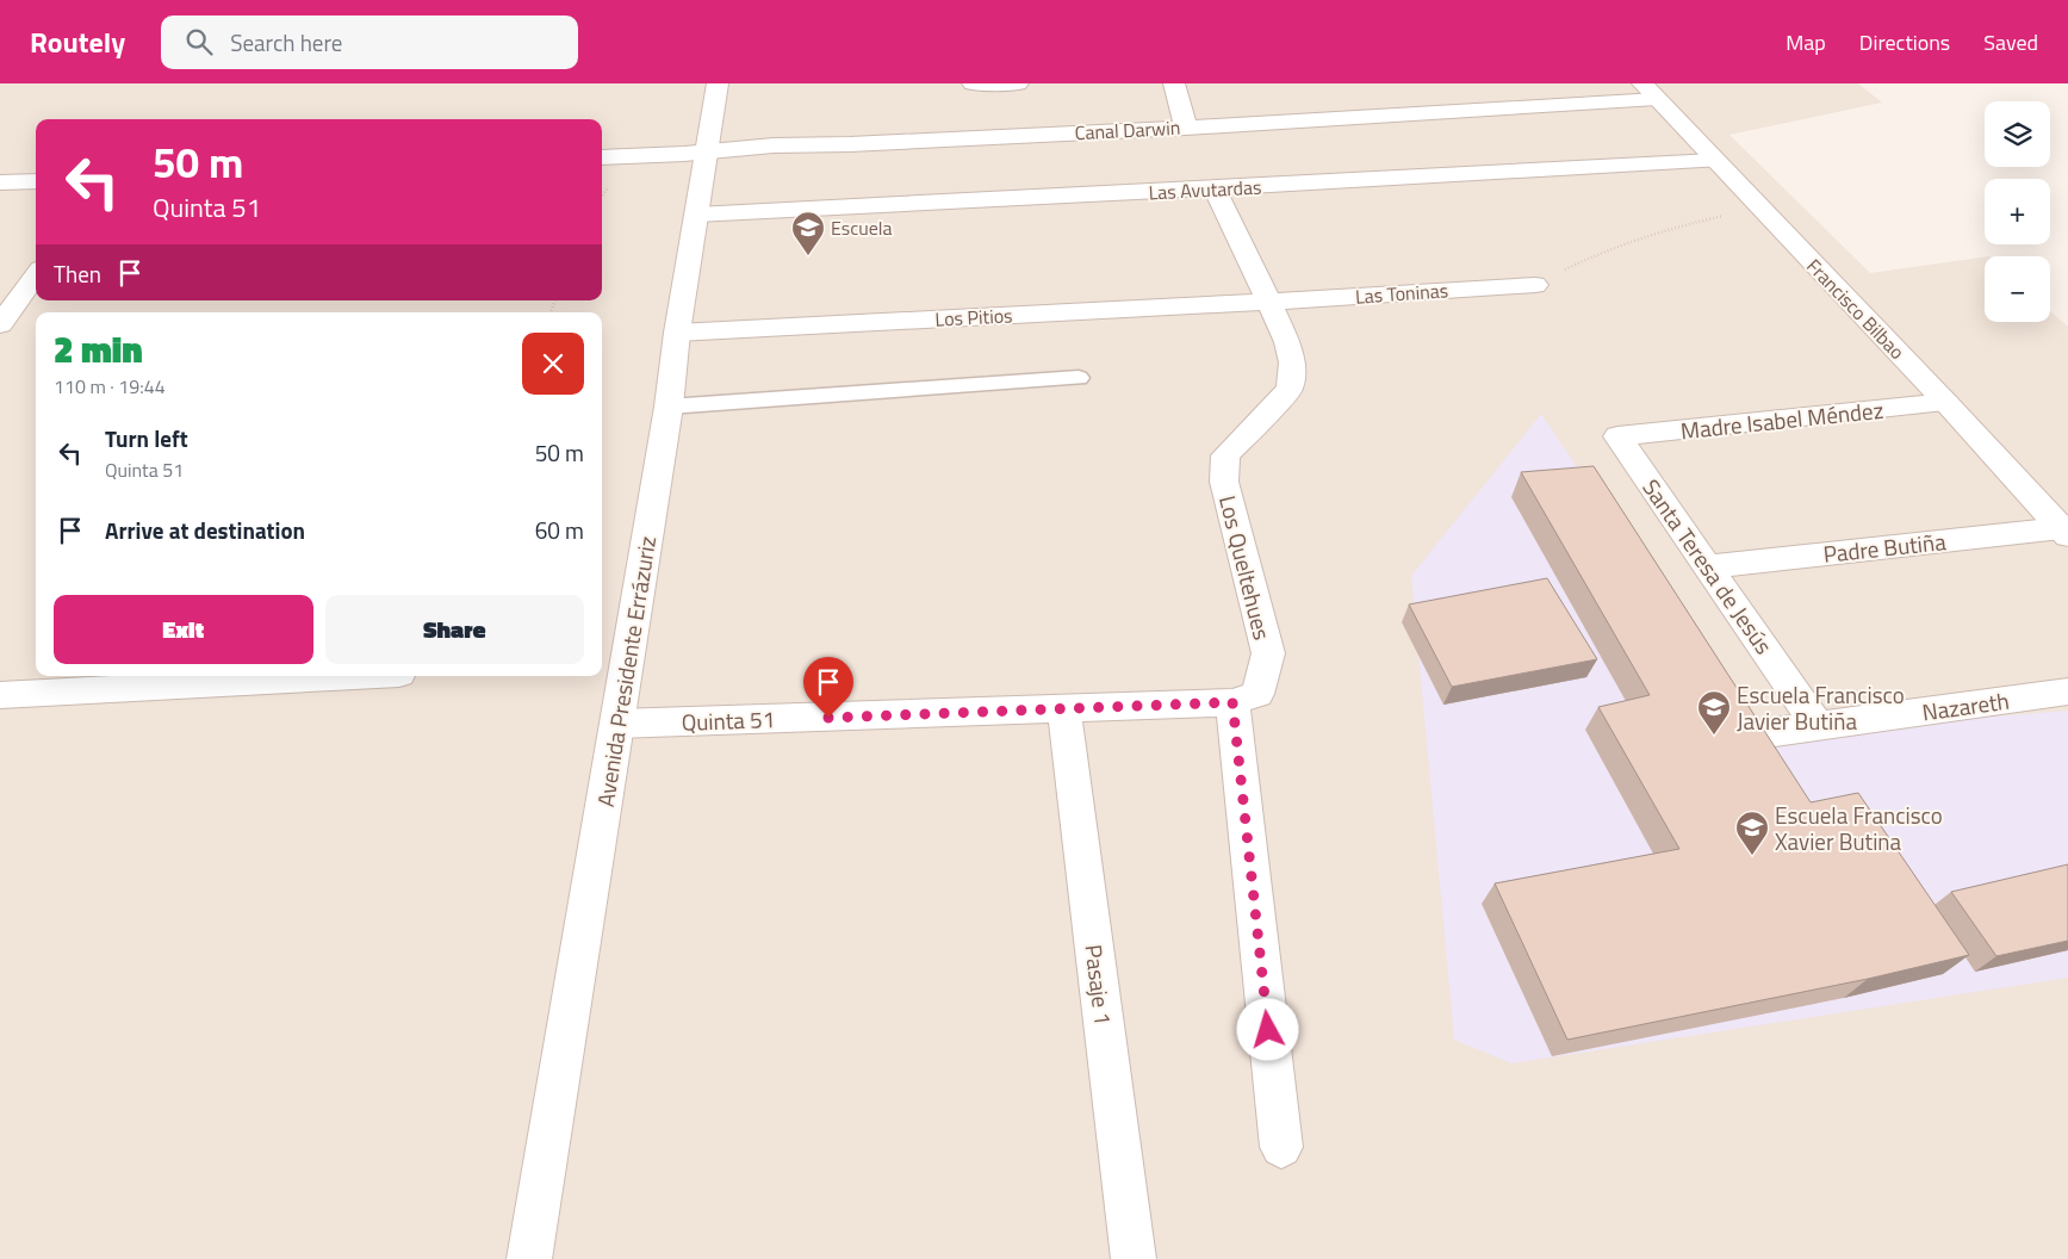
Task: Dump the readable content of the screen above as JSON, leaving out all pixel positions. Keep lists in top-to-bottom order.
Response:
{
  "streets": {
    "street": [
      "Canal Darwin",
      "Las Avutardas",
      "Las Toninas",
      "Francisco Bilbao",
      "Los Pitios",
      "Madre Isabel Méndez",
      "Padre Butiña",
      "Santa Teresa de Jesús",
      "Los Queltehues",
      "Avenida Presidente Errázuriz",
      "Nazareth",
      "Quinta 51",
      "Pasaje 1"
    ]
  },
  "crossings": [
    ["Canal Darwin", "Francisco Bilbao"],
    ["Canal Darwin", "Avenida Presidente Errázuriz"],
    ["Las Avutardas", "Francisco Bilbao"],
    ["Las Avutardas", "Los Queltehues"],
    ["Las Avutardas", "Avenida Presidente Errázuriz"],
    ["Las Toninas", "Los Pitios"],
    ["Las Toninas", "Los Queltehues"],
    ["Francisco Bilbao", "Madre Isabel Méndez"],
    ["Francisco Bilbao", "Padre Butiña"],
    ["Los Pitios", "Los Queltehues"],
    ["Los Pitios", "Avenida Presidente Errázuriz"],
    ["Madre Isabel Méndez", "Santa Teresa de Jesús"],
    ["Padre Butiña", "Santa Teresa de Jesús"],
    ["Santa Teresa de Jesús", "Nazareth"],
    ["Los Queltehues", "Quinta 51"],
    ["Avenida Presidente Errázuriz", "Quinta 51"],
    ["Quinta 51", "Pasaje 1"]
  ],
  "places": {
    "school or university": ["Escuela", "Escuela Francisco Javier Butiña", "Escuela Francisco Xavier Butina"]
  },
  "page": {
    "header": "Routely",
    "search": "Search here",
    "nav": ["Map", "Directions", "Saved"],
    "map_buttons": ["+", "−"],
    "turn": ["50 m", "Quinta 51"],
    "then": "Then",
    "heading": ["2 min", "110 m · 19:44"],
    "list": [
      {
        "name": "Turn left",
        "note": "Quinta 51",
        "value": "50 m"
      },
      {
        "name": "Arrive at destination",
        "value": "60 m"
      }
    ],
    "buttons": ["Exit", "Share"]
  }
}
